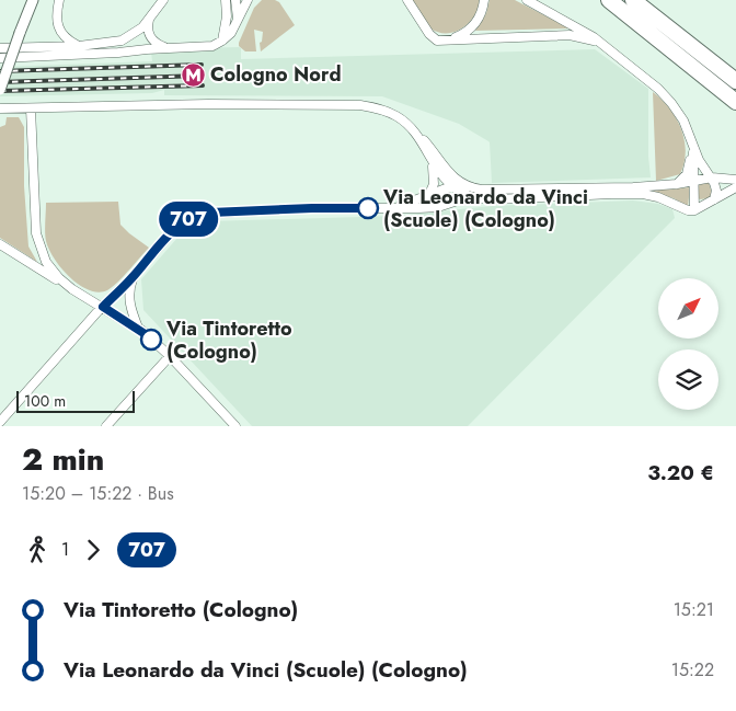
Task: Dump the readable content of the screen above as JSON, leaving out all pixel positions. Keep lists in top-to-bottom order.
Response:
{
  "places": {
    "metro station": ["Cologno Nord"],
    "other": ["Via Leonardo da Vinci (Scuole) (Cologno)", "Via Tintoretto (Cologno)"]
  },
  "lines": ["bus line 707"],
  "scale_bar": "100 m",
  "north": "top right",
  "page": {
    "on_map": "707",
    "scale": "100 m",
    "heading": ["2 min", "15:20 – 15:22 · Bus", "3.20 €"],
    "legs": ["1", "707"],
    "list": [
      {
        "name": "Via Tintoretto (Cologno)",
        "value": "15:21"
      },
      {
        "name": "Via Leonardo da Vinci (Scuole) (Cologno)",
        "value": "15:22"
      }
    ]
  }
}
